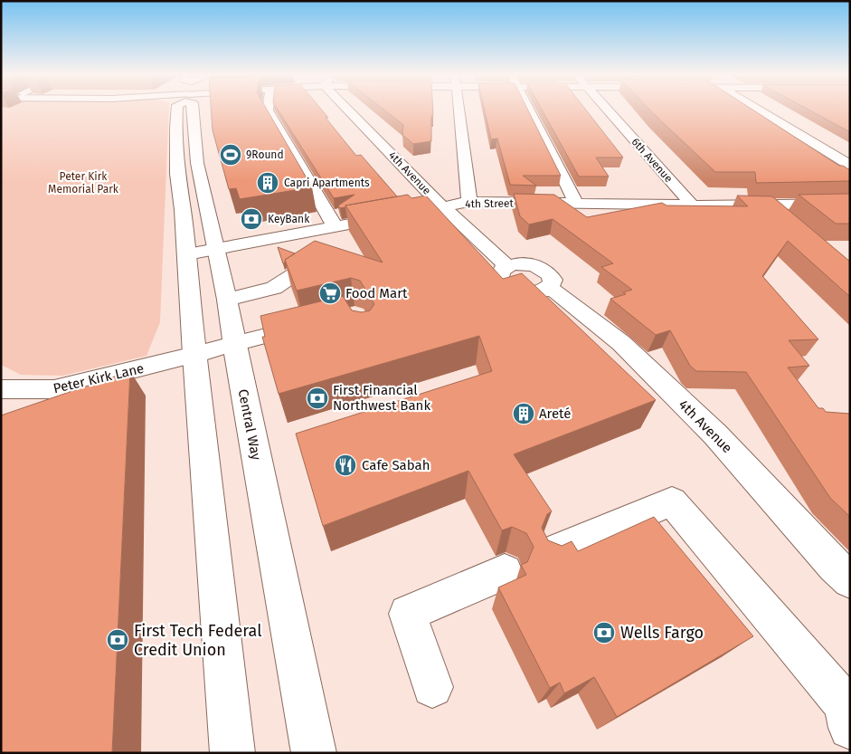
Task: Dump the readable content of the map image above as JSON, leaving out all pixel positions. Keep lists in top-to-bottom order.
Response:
{
  "streets": {
    "street": [
      "6th Avenue",
      "4th Avenue",
      "4th Street",
      "Peter Kirk Lane",
      "Central Way"
    ]
  },
  "crossings": [
    ["6th Avenue", "4th Street"],
    ["4th Avenue", "4th Street"],
    ["4th Street", "Central Way"]
  ],
  "parks": ["Peter Kirk Memorial Park"],
  "places": {
    "sports": ["9Round"],
    "building": ["Capri Apartments", "Areté"],
    "bank": [
      "KeyBank",
      "First Financial Northwest Bank",
      "Wells Fargo",
      "First Tech Federal Credit Union"
    ],
    "supermarket": ["Food Mart"],
    "restaurant": ["Cafe Sabah"]
  }
}
